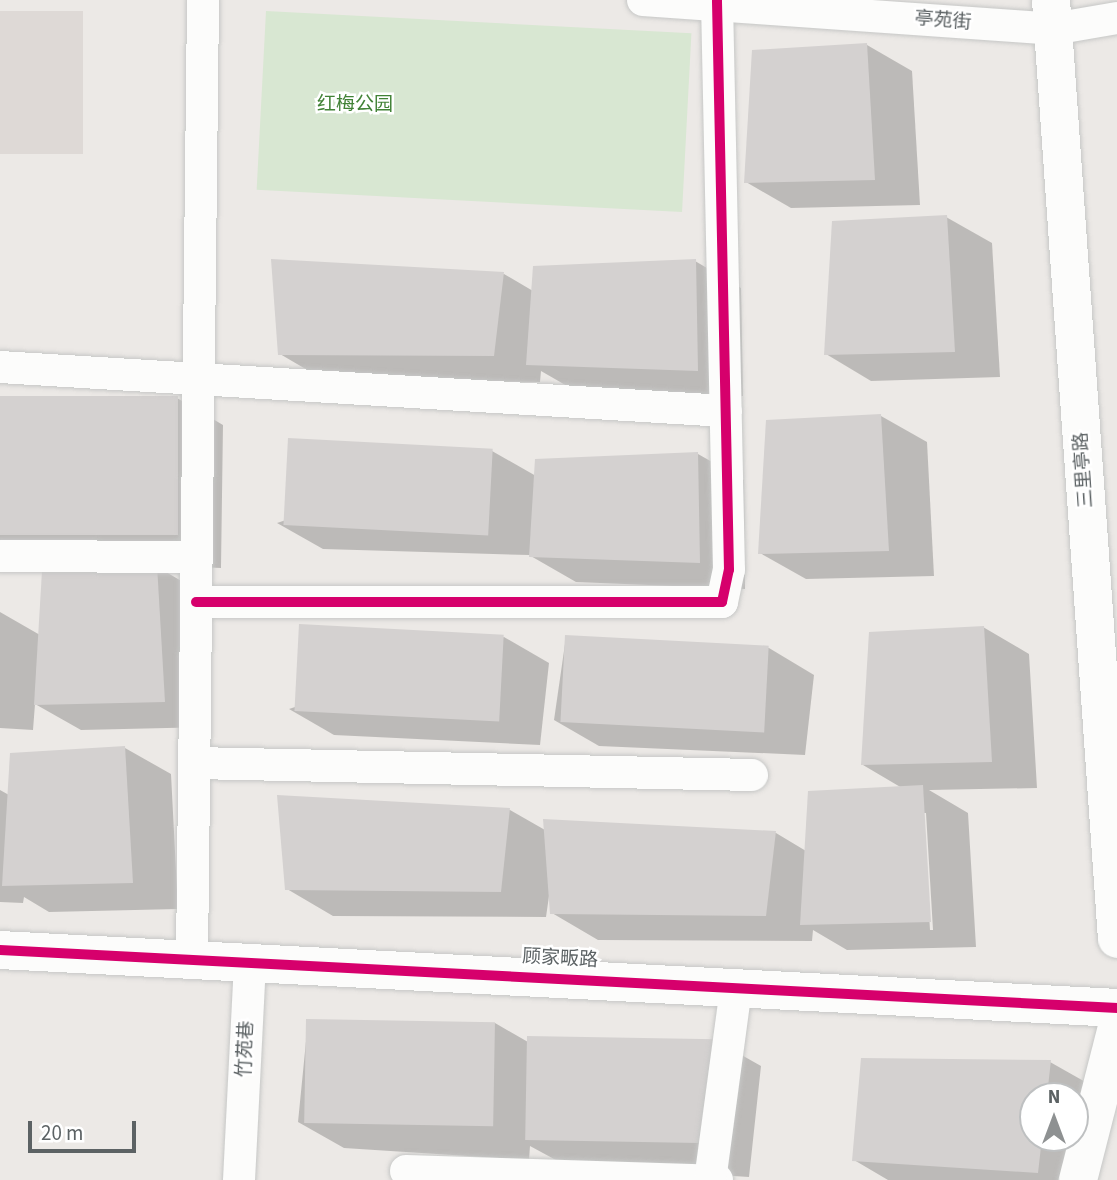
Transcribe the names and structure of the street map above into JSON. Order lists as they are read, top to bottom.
{
  "streets": {
    "street": [
      "亭苑街",
      "三里亭路",
      "顾家畈路",
      "竹苑巷"
    ]
  },
  "crossings": [
    ["亭苑街", "三里亭路"],
    ["顾家畈路", "竹苑巷"]
  ],
  "parks": ["红梅公园"],
  "scale_bar": "20 m",
  "north": "top"
}
